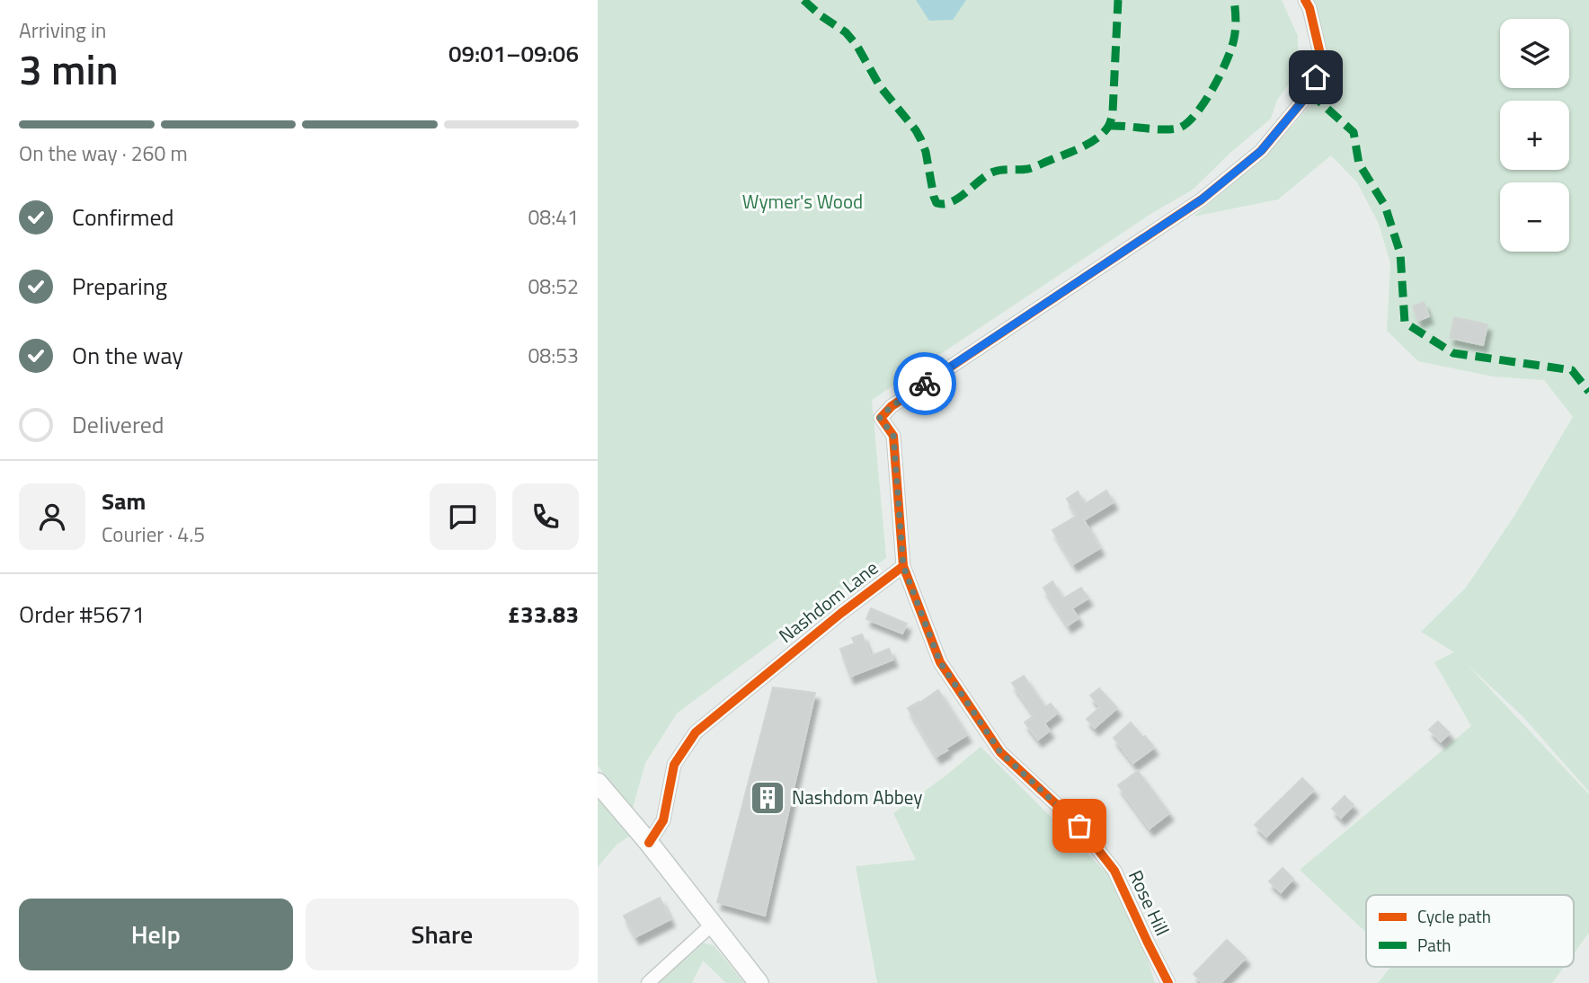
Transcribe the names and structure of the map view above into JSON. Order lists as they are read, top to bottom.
{
  "streets": {
    "street": ["Nashdom Lane", "Rose Hill"]
  },
  "crossings": [
    ["Nashdom Lane", "Rose Hill"]
  ],
  "parks": ["Wymer's Wood"],
  "places": {
    "building": ["Nashdom Abbey"]
  },
  "legend": ["Cycle path", "Path"],
  "page": {
    "heading": ["3 min", "Arriving in", "09:01–09:06"],
    "panel": [
      "Sam",
      "Courier · 4.5",
      "Order #5671",
      "£33.83"
    ],
    "map_buttons": ["+", "−"],
    "bar": "On the way · 260 m",
    "list": [
      ["Confirmed", "08:41"],
      ["Preparing", "08:52"],
      ["On the way", "08:53"],
      "Delivered"
    ],
    "buttons": ["Help", "Share"]
  }
}
